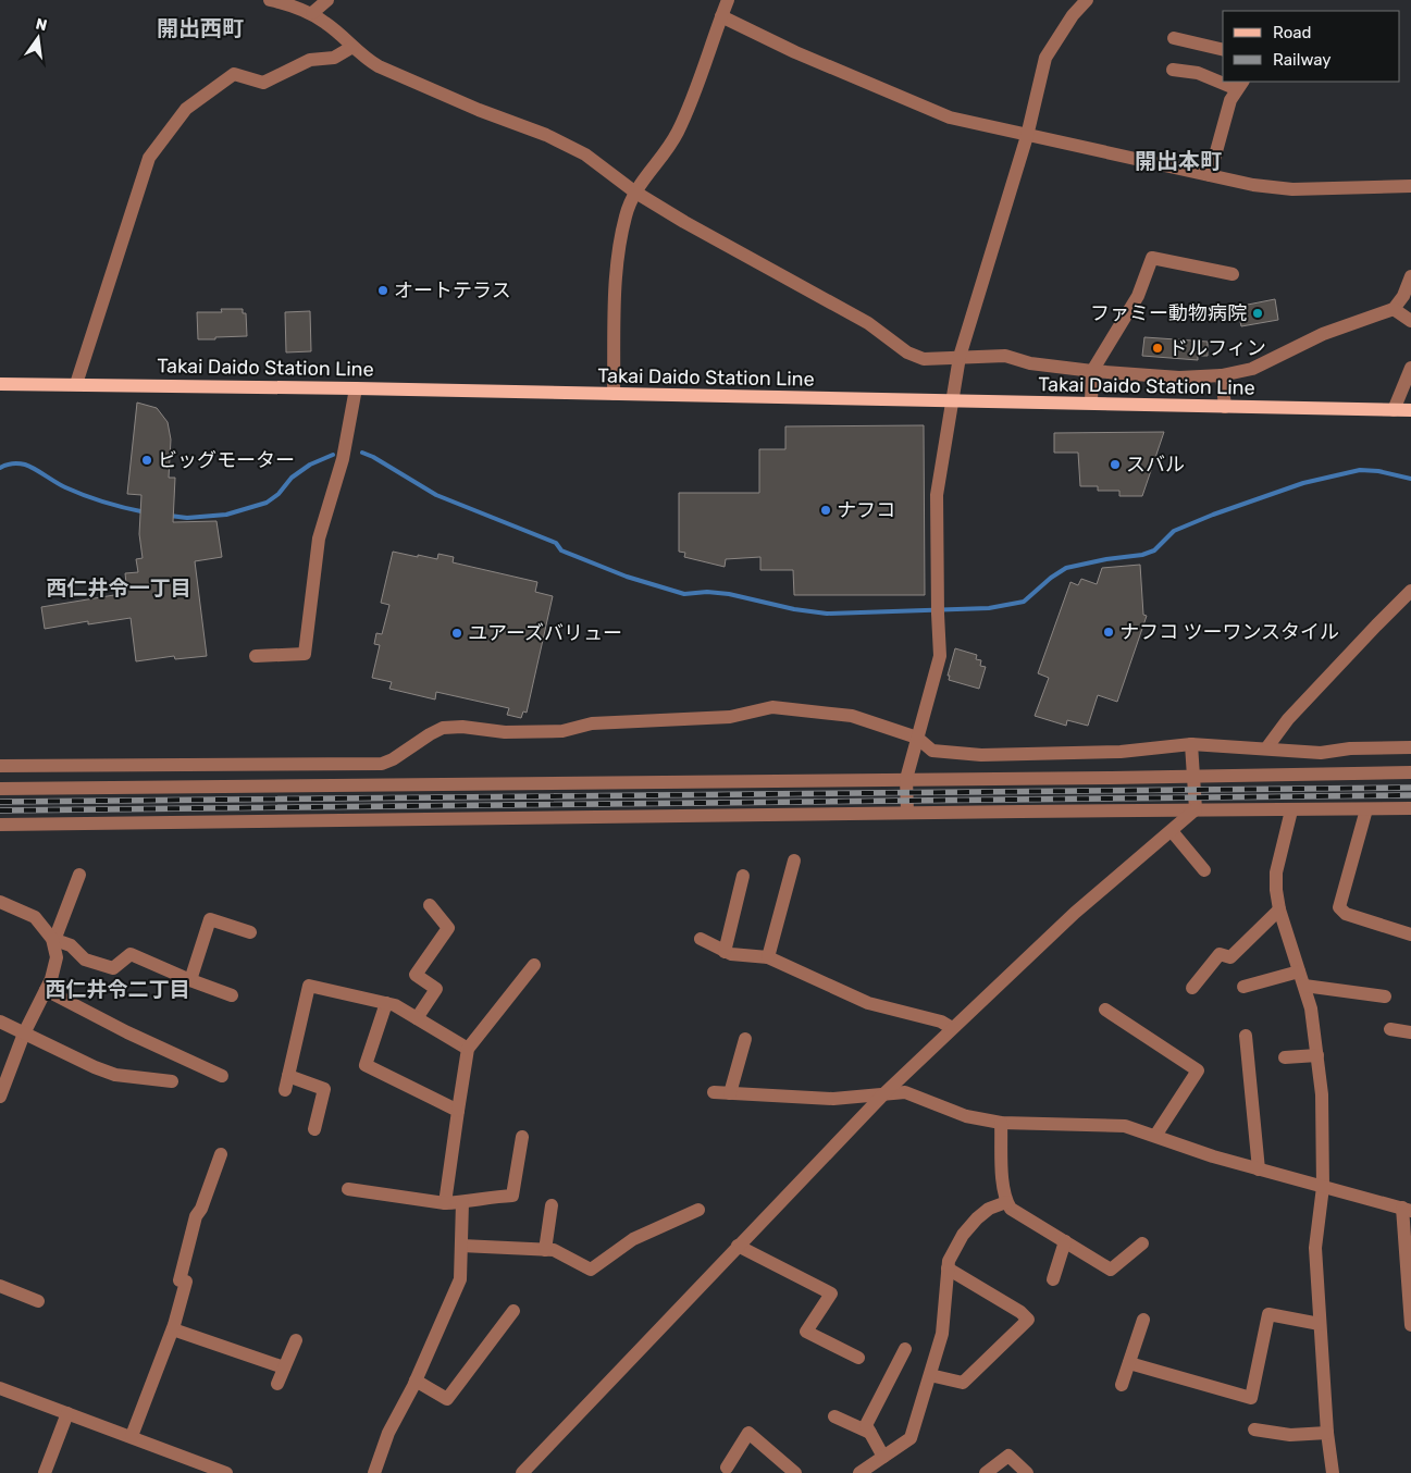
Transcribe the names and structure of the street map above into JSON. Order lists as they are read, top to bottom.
{
  "streets": {
    "main road": ["Takai Daido Station Line"]
  },
  "districts": [
    "開出西町",
    "開出本町",
    "西仁井令一丁目",
    "西仁井令二丁目"
  ],
  "places": [
    "オートテラス",
    "ファミー動物病院",
    "ドルフィン",
    "ビッグモーター",
    "スバル",
    "ナフコ",
    "ナフコ ツーワンスタイル",
    "ユアーズバリュー"
  ],
  "legend": ["Road", "Railway"],
  "north": "top"
}
